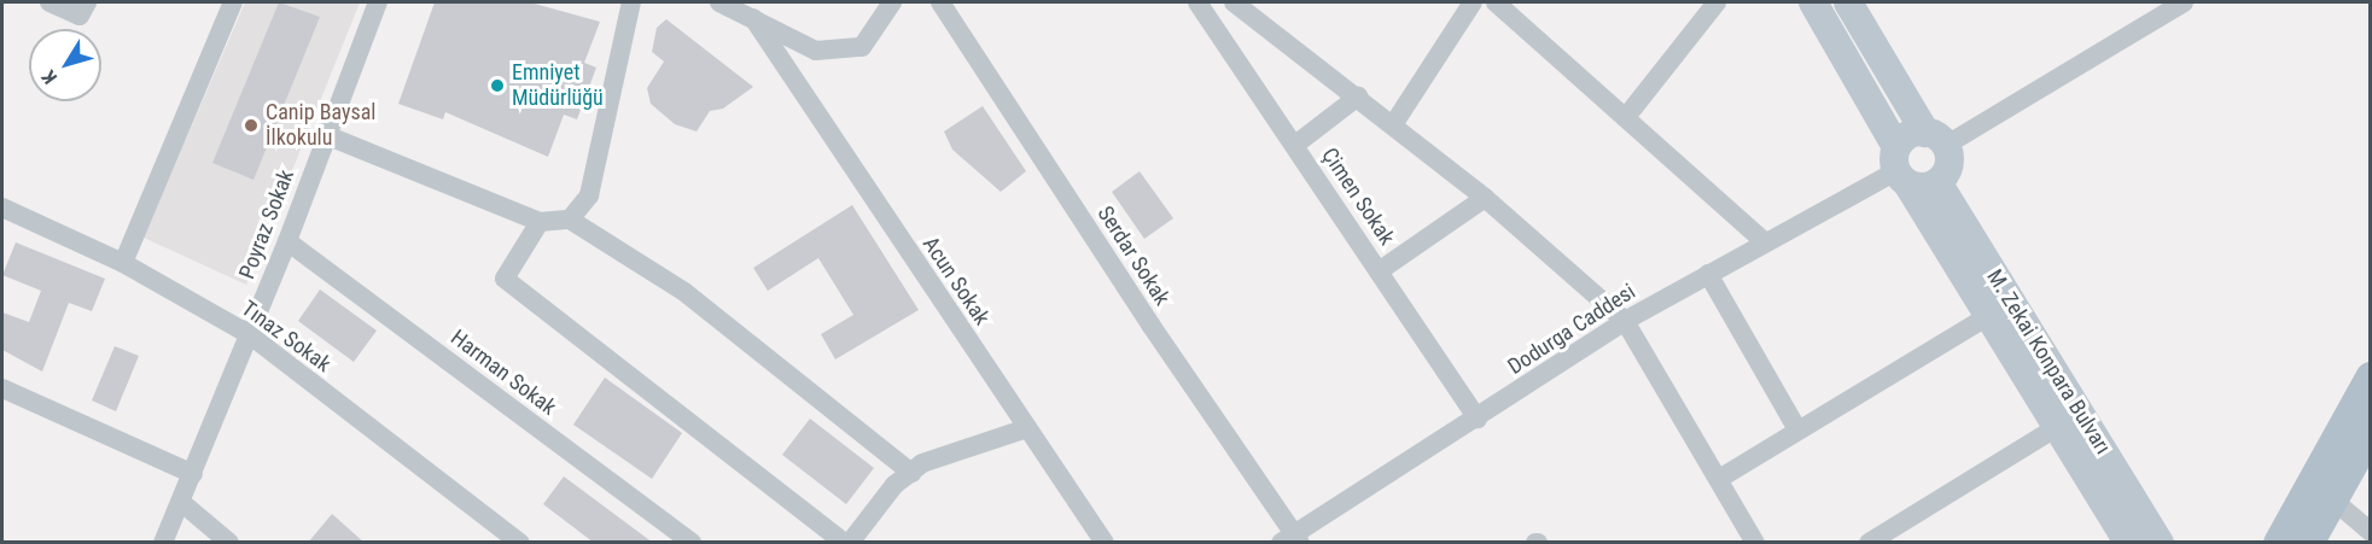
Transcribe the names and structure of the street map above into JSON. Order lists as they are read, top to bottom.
{
  "streets": {
    "main road": ["M. Zekai Konpara Bulvarı"],
    "street": [
      "Çimen Sokak",
      "Poyraz Sokak",
      "Serdar Sokak",
      "Acun Sokak",
      "Dodurga Caddesi",
      "Tınaz Sokak",
      "Harman Sokak"
    ]
  },
  "crossings": [
    ["Çimen Sokak", "Dodurga Caddesi"],
    ["Poyraz Sokak", "Tınaz Sokak"],
    ["Poyraz Sokak", "Harman Sokak"],
    ["Serdar Sokak", "Dodurga Caddesi"],
    ["Dodurga Caddesi", "M. Zekai Konpara Bulvarı"]
  ],
  "places": ["Emniyet Müdürlüğü", "Canip Baysal İlkokulu"],
  "north": "bottom left"
}
